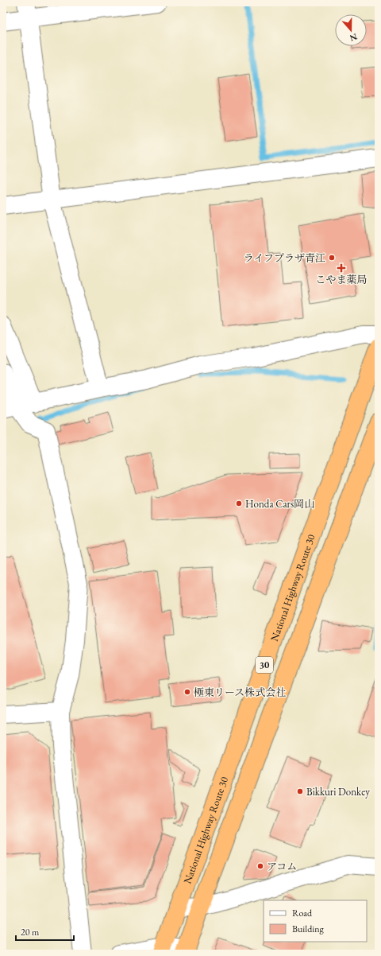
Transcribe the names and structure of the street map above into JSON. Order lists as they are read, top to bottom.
{
  "streets": {
    "highway": ["National Highway Route 30", "30"]
  },
  "places": {
    "other": [
      "ライフプラザ青江",
      "Honda Cars岡山",
      "極東リース株式会社",
      "Bikkuri Donkey",
      "アコム"
    ],
    "health": ["こやま薬局"]
  },
  "legend": ["Road", "Building"],
  "scale_bar": "20 m",
  "north": "bottom"
}
